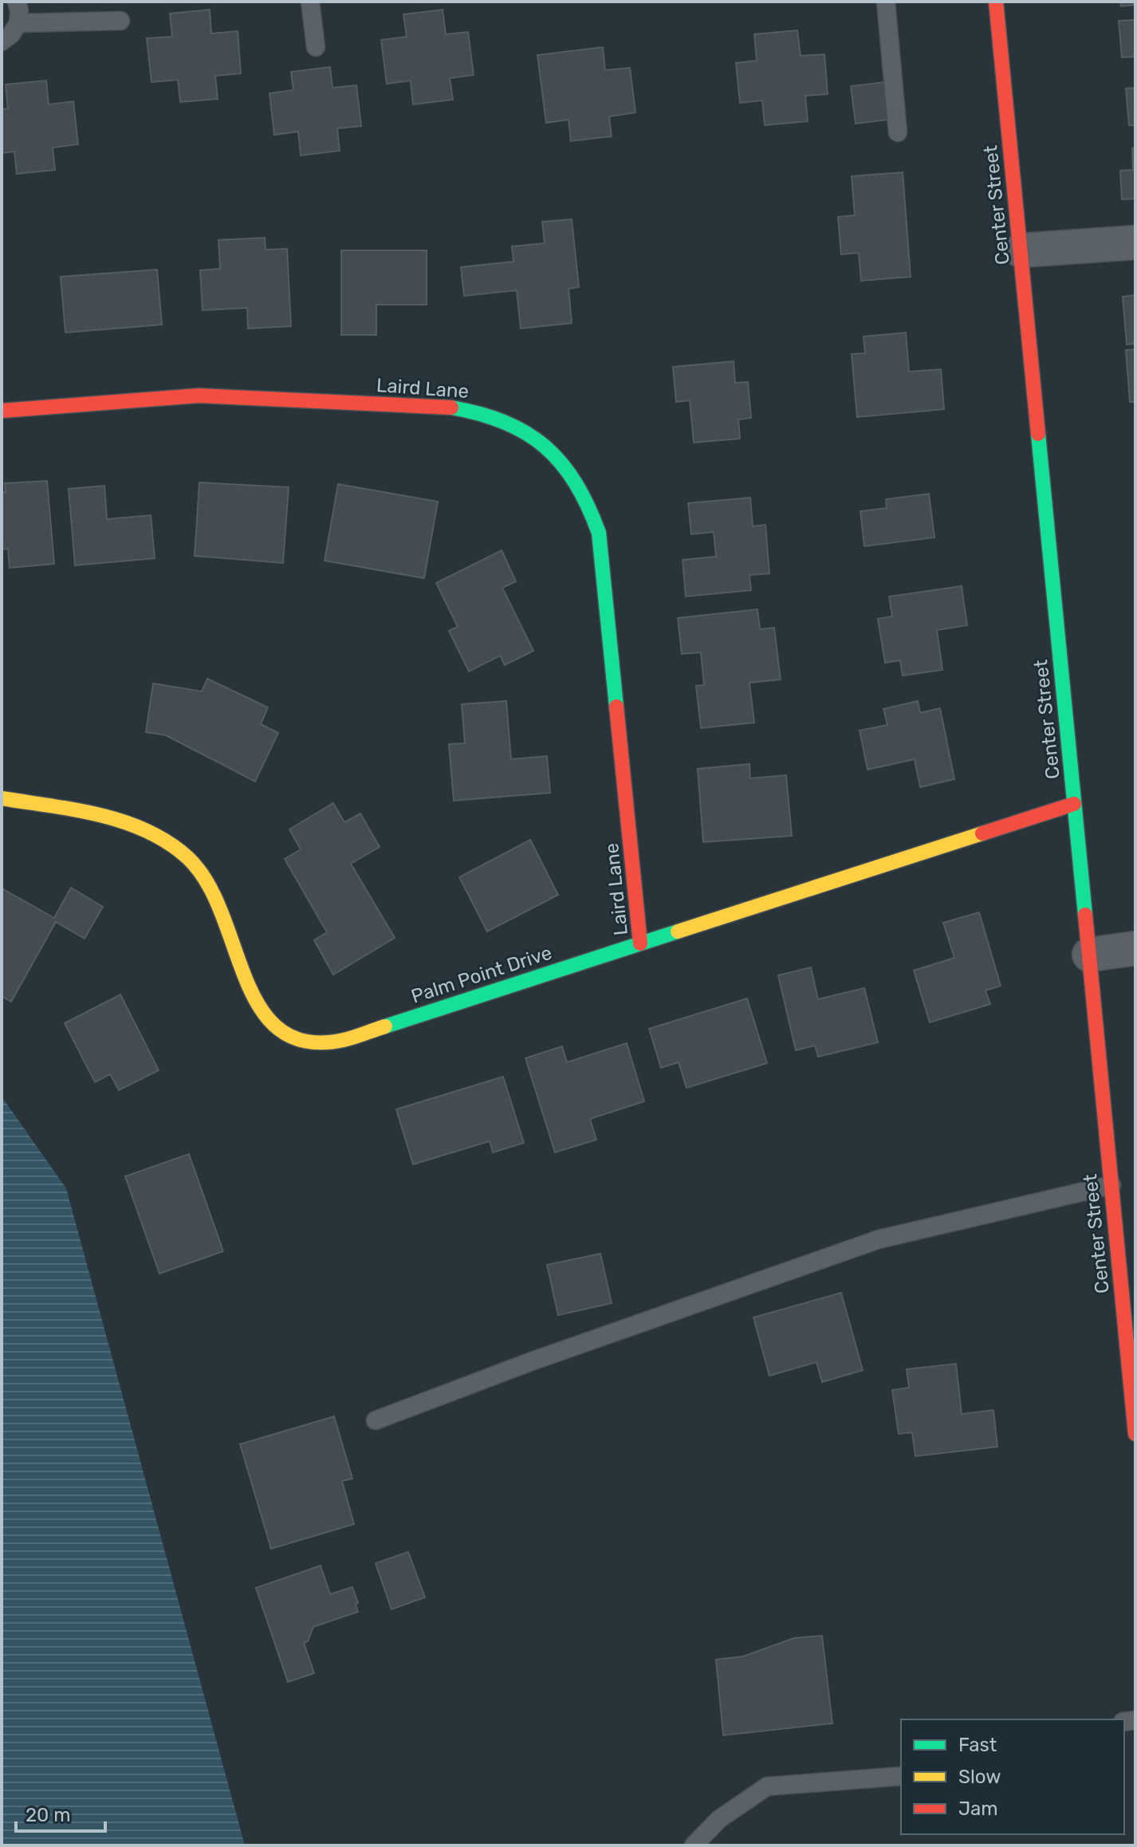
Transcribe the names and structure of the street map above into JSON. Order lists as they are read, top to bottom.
{
  "streets": {
    "street": ["Center Street", "Laird Lane", "Palm Point Drive"]
  },
  "crossings": [
    ["Center Street", "Palm Point Drive"],
    ["Laird Lane", "Palm Point Drive"]
  ],
  "legend": ["Fast", "Slow", "Jam"],
  "scale_bar": "20 m"
}
